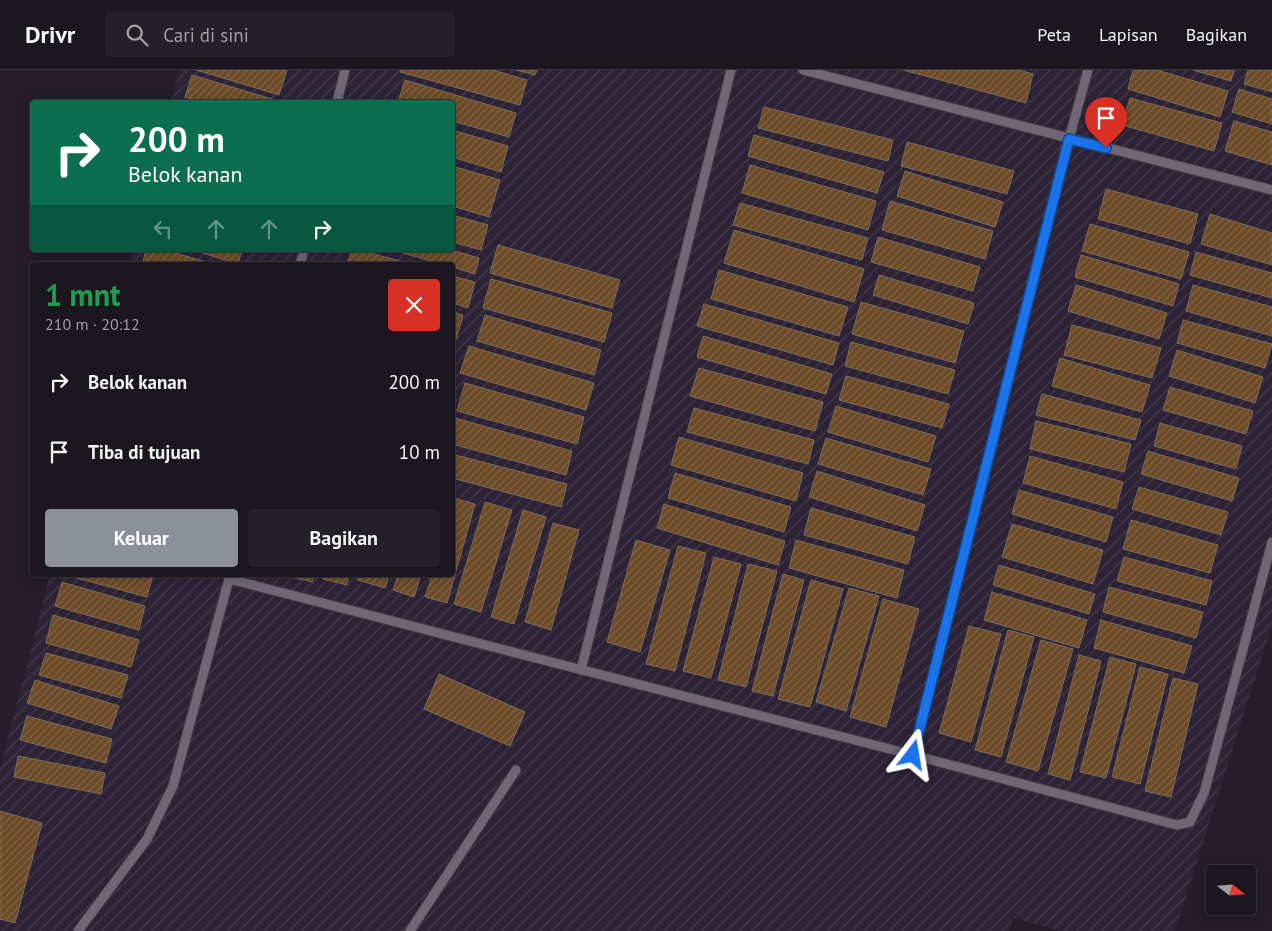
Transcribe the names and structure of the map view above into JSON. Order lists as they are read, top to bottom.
{
  "north": "right",
  "page": {
    "header": "Drivr",
    "search": "Cari di sini",
    "nav": ["Peta", "Lapisan", "Bagikan"],
    "turn": ["200 m", "Belok kanan"],
    "heading": ["1 mnt", "210 m · 20:12"],
    "list": [
      {
        "name": "Belok kanan",
        "value": "200 m"
      },
      {
        "name": "Tiba di tujuan",
        "value": "10 m"
      }
    ],
    "buttons": ["Keluar", "Bagikan"]
  }
}
